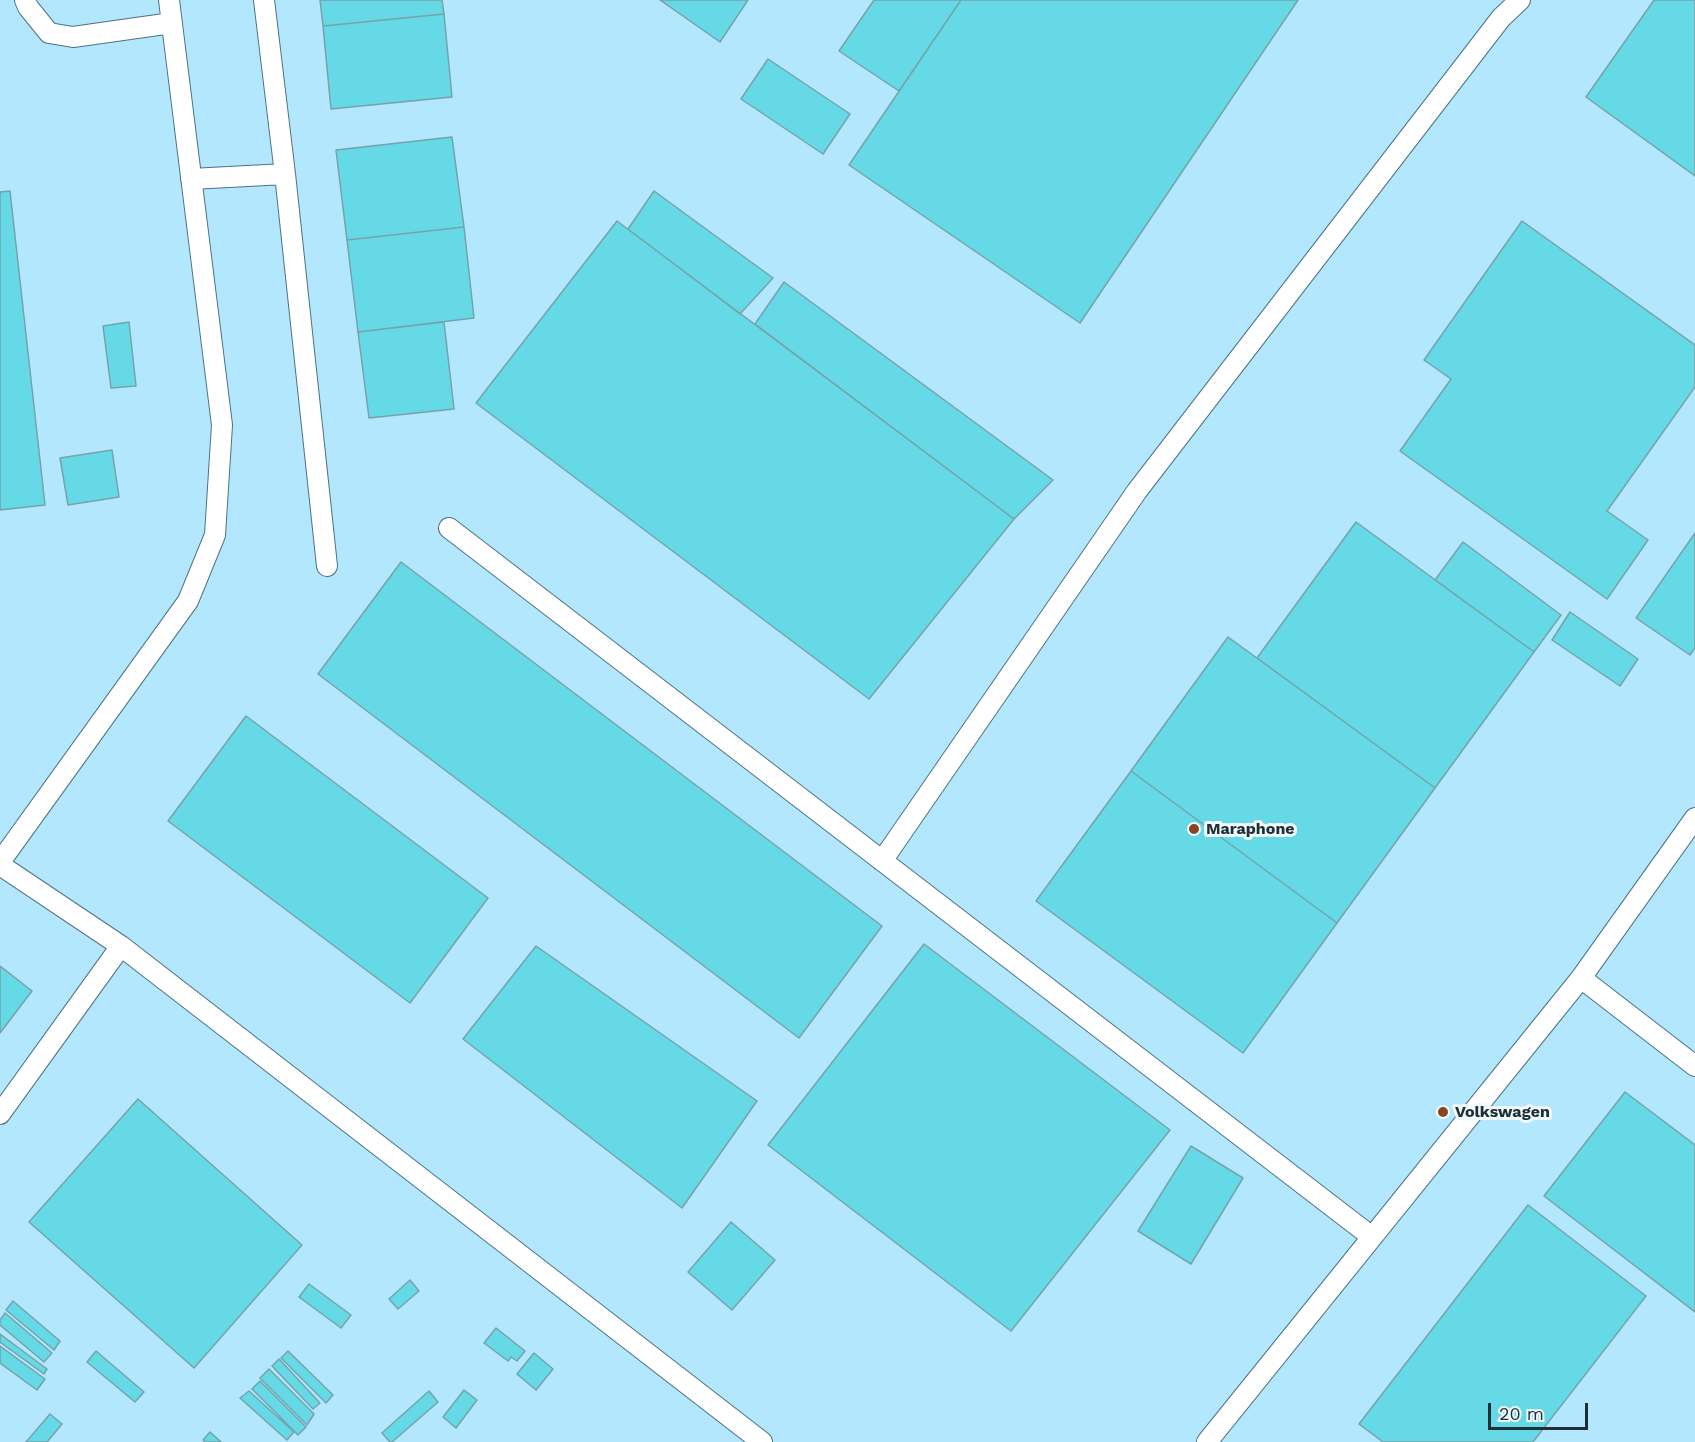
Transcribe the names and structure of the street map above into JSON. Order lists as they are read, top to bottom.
{
  "places": ["Maraphone", "Volkswagen"],
  "scale_bar": "20 m"
}
